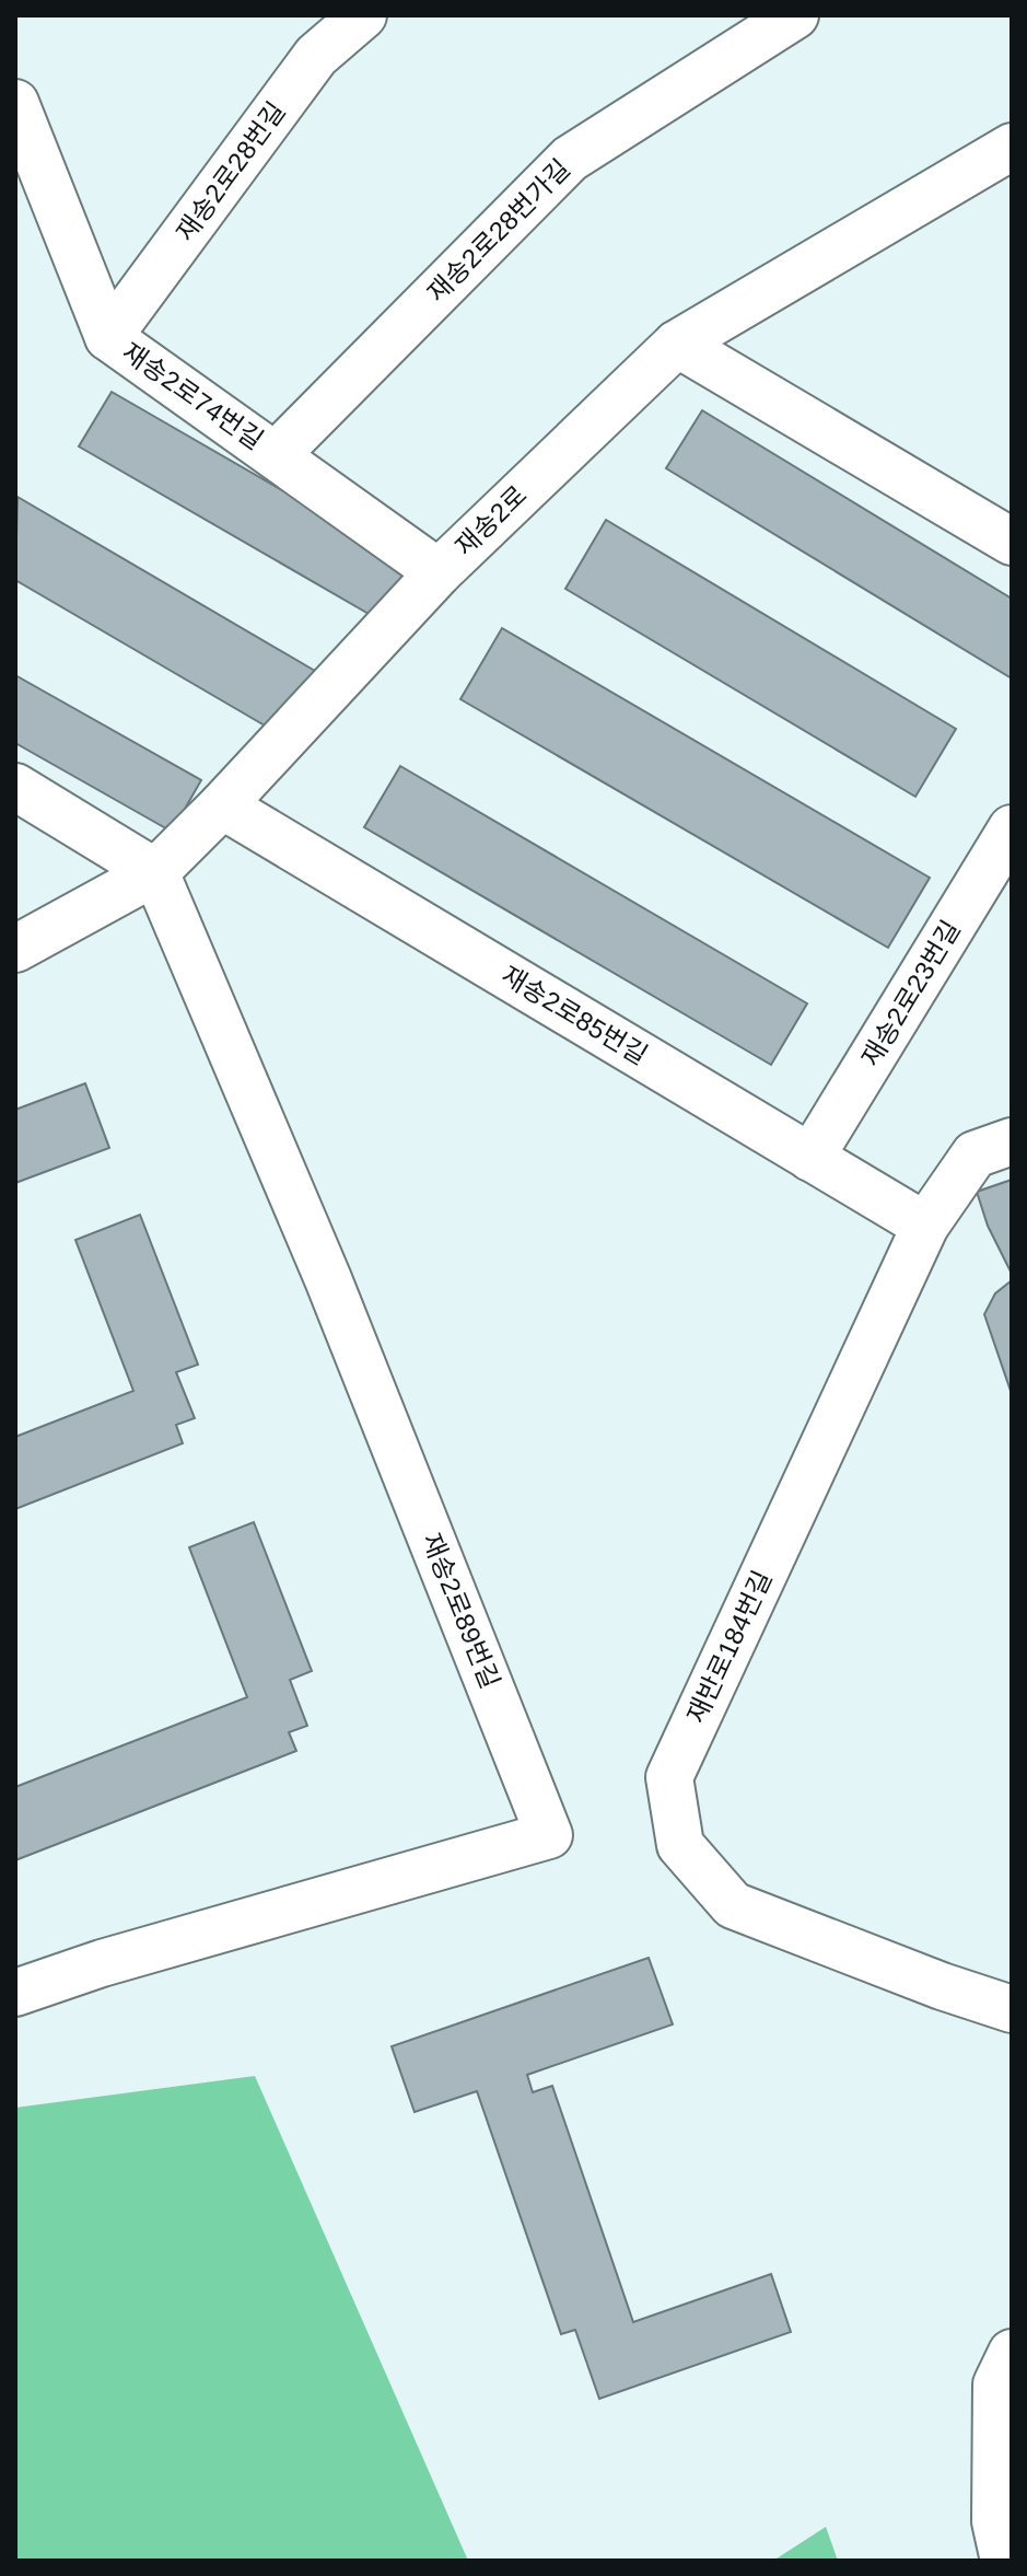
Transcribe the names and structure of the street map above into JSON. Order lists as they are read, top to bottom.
{
  "streets": {
    "street": [
      "재송2로28번길",
      "재송2로28번가길",
      "재송2로74번길",
      "재송2로",
      "재송2로23번길",
      "재송2로85번길",
      "재송2로89번길",
      "재반로184번길"
    ]
  },
  "crossings": [
    ["재송2로28번길", "재송2로74번길"],
    ["재송2로28번가길", "재송2로74번길"],
    ["재송2로74번길", "재송2로"],
    ["재송2로", "재송2로85번길"],
    ["재송2로", "재송2로89번길"],
    ["재송2로23번길", "재송2로85번길"],
    ["재송2로85번길", "재반로184번길"]
  ]
}
